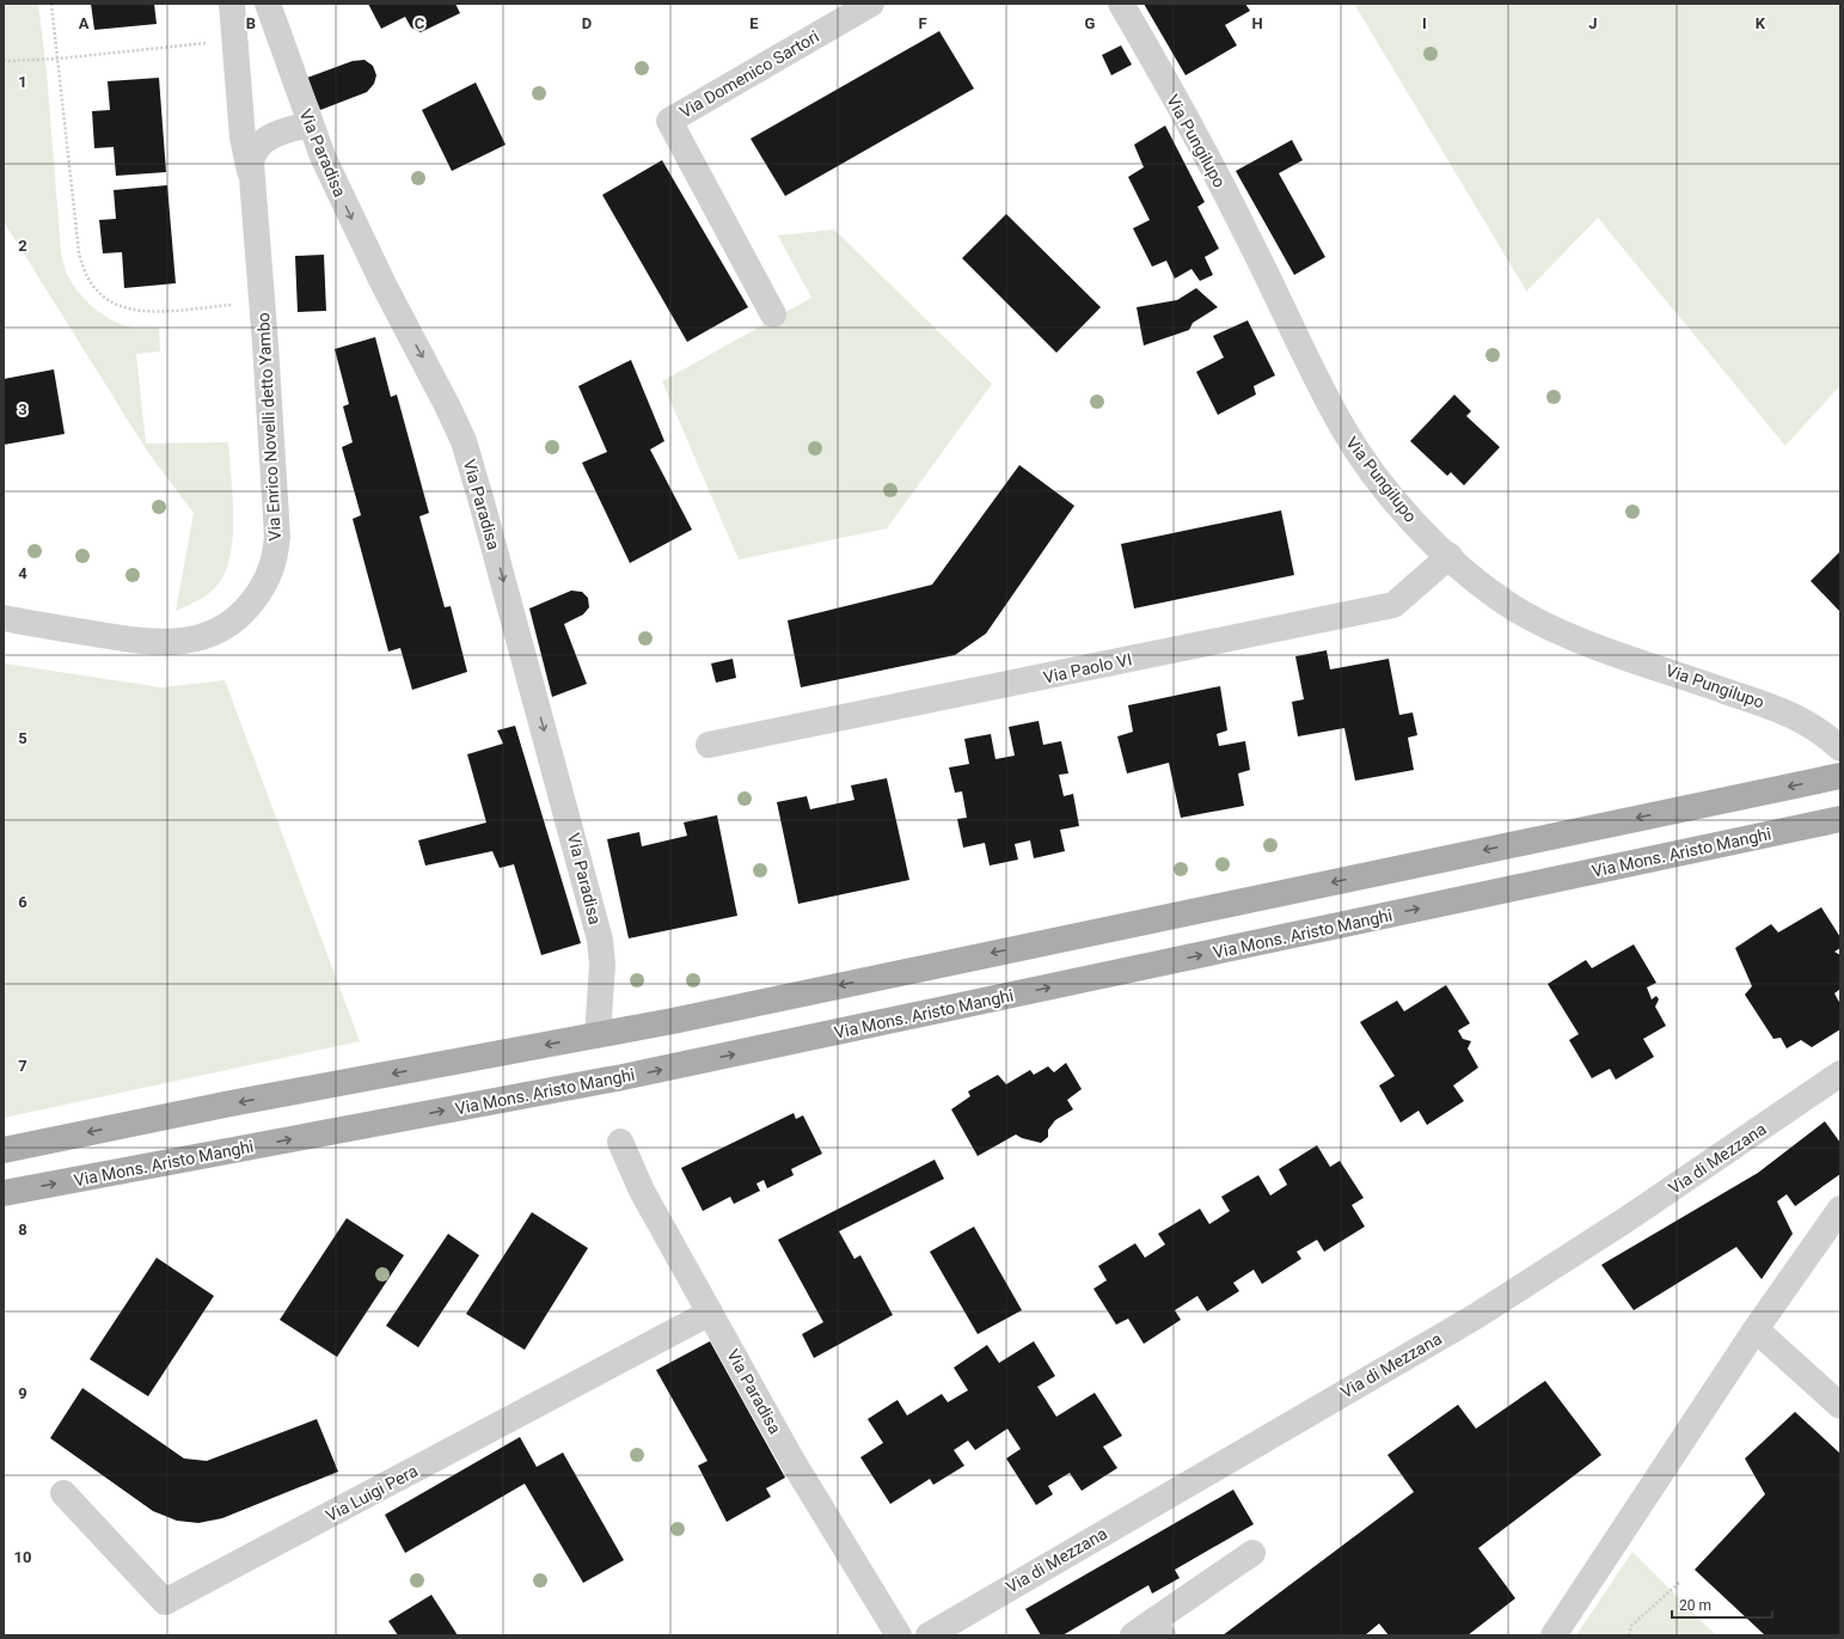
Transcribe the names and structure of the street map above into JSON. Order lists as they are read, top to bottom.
{
  "streets": {
    "main road": ["Via Mons. Aristo Manghi"],
    "street": [
      "Via Domenico Sartori",
      "Via Pungilupo",
      "Via Paradisa",
      "Via Enrico Novelli detto Yambo",
      "Via Paolo VI",
      "Via di Mezzana",
      "Via Luigi Pera"
    ]
  },
  "crossings": [
    ["Via Pungilupo", "Via Paolo VI"],
    ["Via Paradisa", "Via Enrico Novelli detto Yambo"],
    ["Via Paradisa", "Via Luigi Pera"]
  ],
  "one_way": ["Via Paradisa"],
  "scale_bar": "20 m",
  "grid": {
    "columns": [
      "A",
      "B",
      "C",
      "D",
      "E",
      "F",
      "G",
      "H",
      "I",
      "J",
      "K"
    ],
    "rows": [
      "1",
      "2",
      "3",
      "4",
      "5",
      "6",
      "7",
      "8",
      "9",
      "10"
    ]
  }
}
